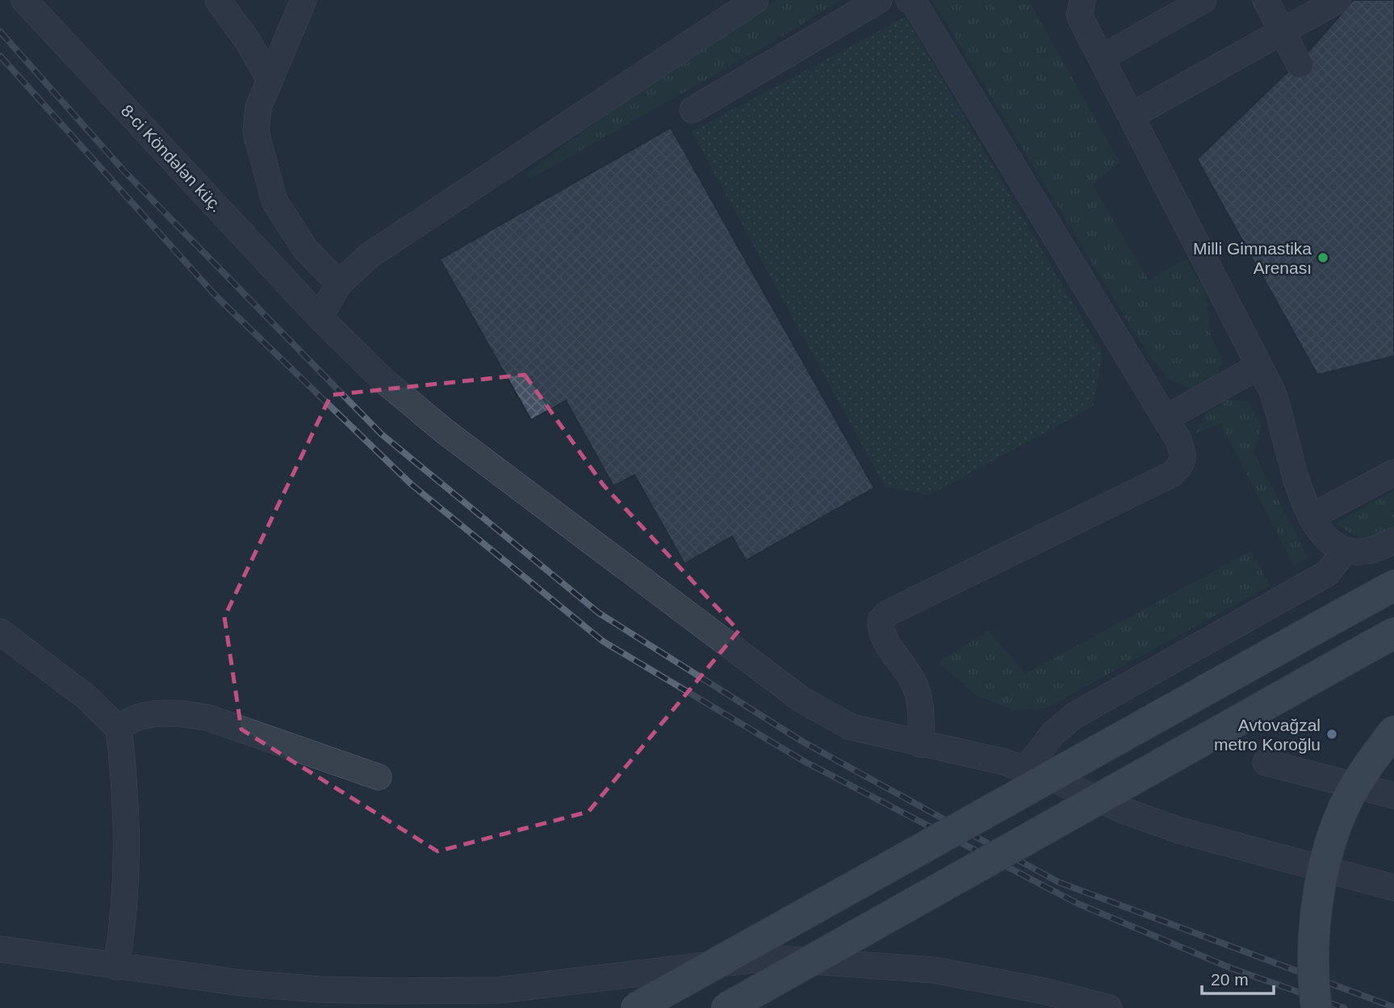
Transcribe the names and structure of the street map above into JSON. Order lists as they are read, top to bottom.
{
  "streets": {
    "street": ["8-ci Köndələn küç."]
  },
  "places": ["Milli Gimnastika Arenası", "Avtovağzal metro Koroğlu"],
  "scale_bar": "20 m"
}
